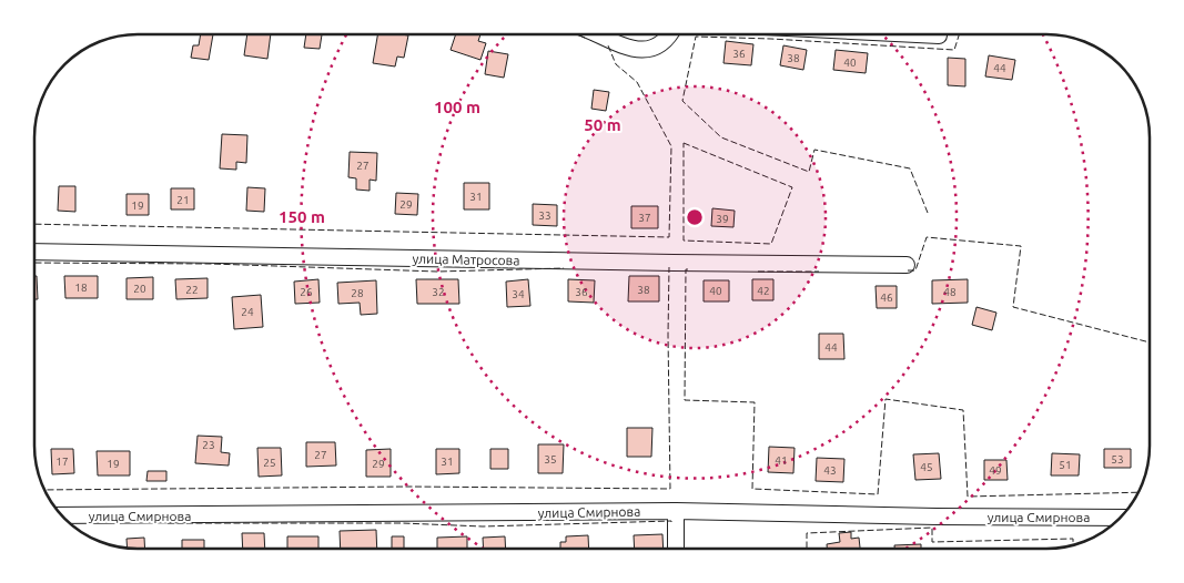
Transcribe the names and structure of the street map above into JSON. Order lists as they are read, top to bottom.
{
  "streets": {
    "street": ["улица Матросова", "улица Смирнова"]
  },
  "house_numbers": [
    "36",
    "38",
    "40",
    "44",
    "27",
    "31",
    "21",
    "29",
    "19",
    "33",
    "37",
    "39",
    "18",
    "20",
    "22",
    "38",
    "40",
    "42",
    "26",
    "32",
    "36",
    "48",
    "28",
    "34",
    "46",
    "24",
    "44",
    "23",
    "27",
    "35",
    "53",
    "41",
    "17",
    "31",
    "25",
    "19",
    "29",
    "51",
    "45",
    "43",
    "49"
  ],
  "rings": ["100 m", "50 m", "150 m"]
}
